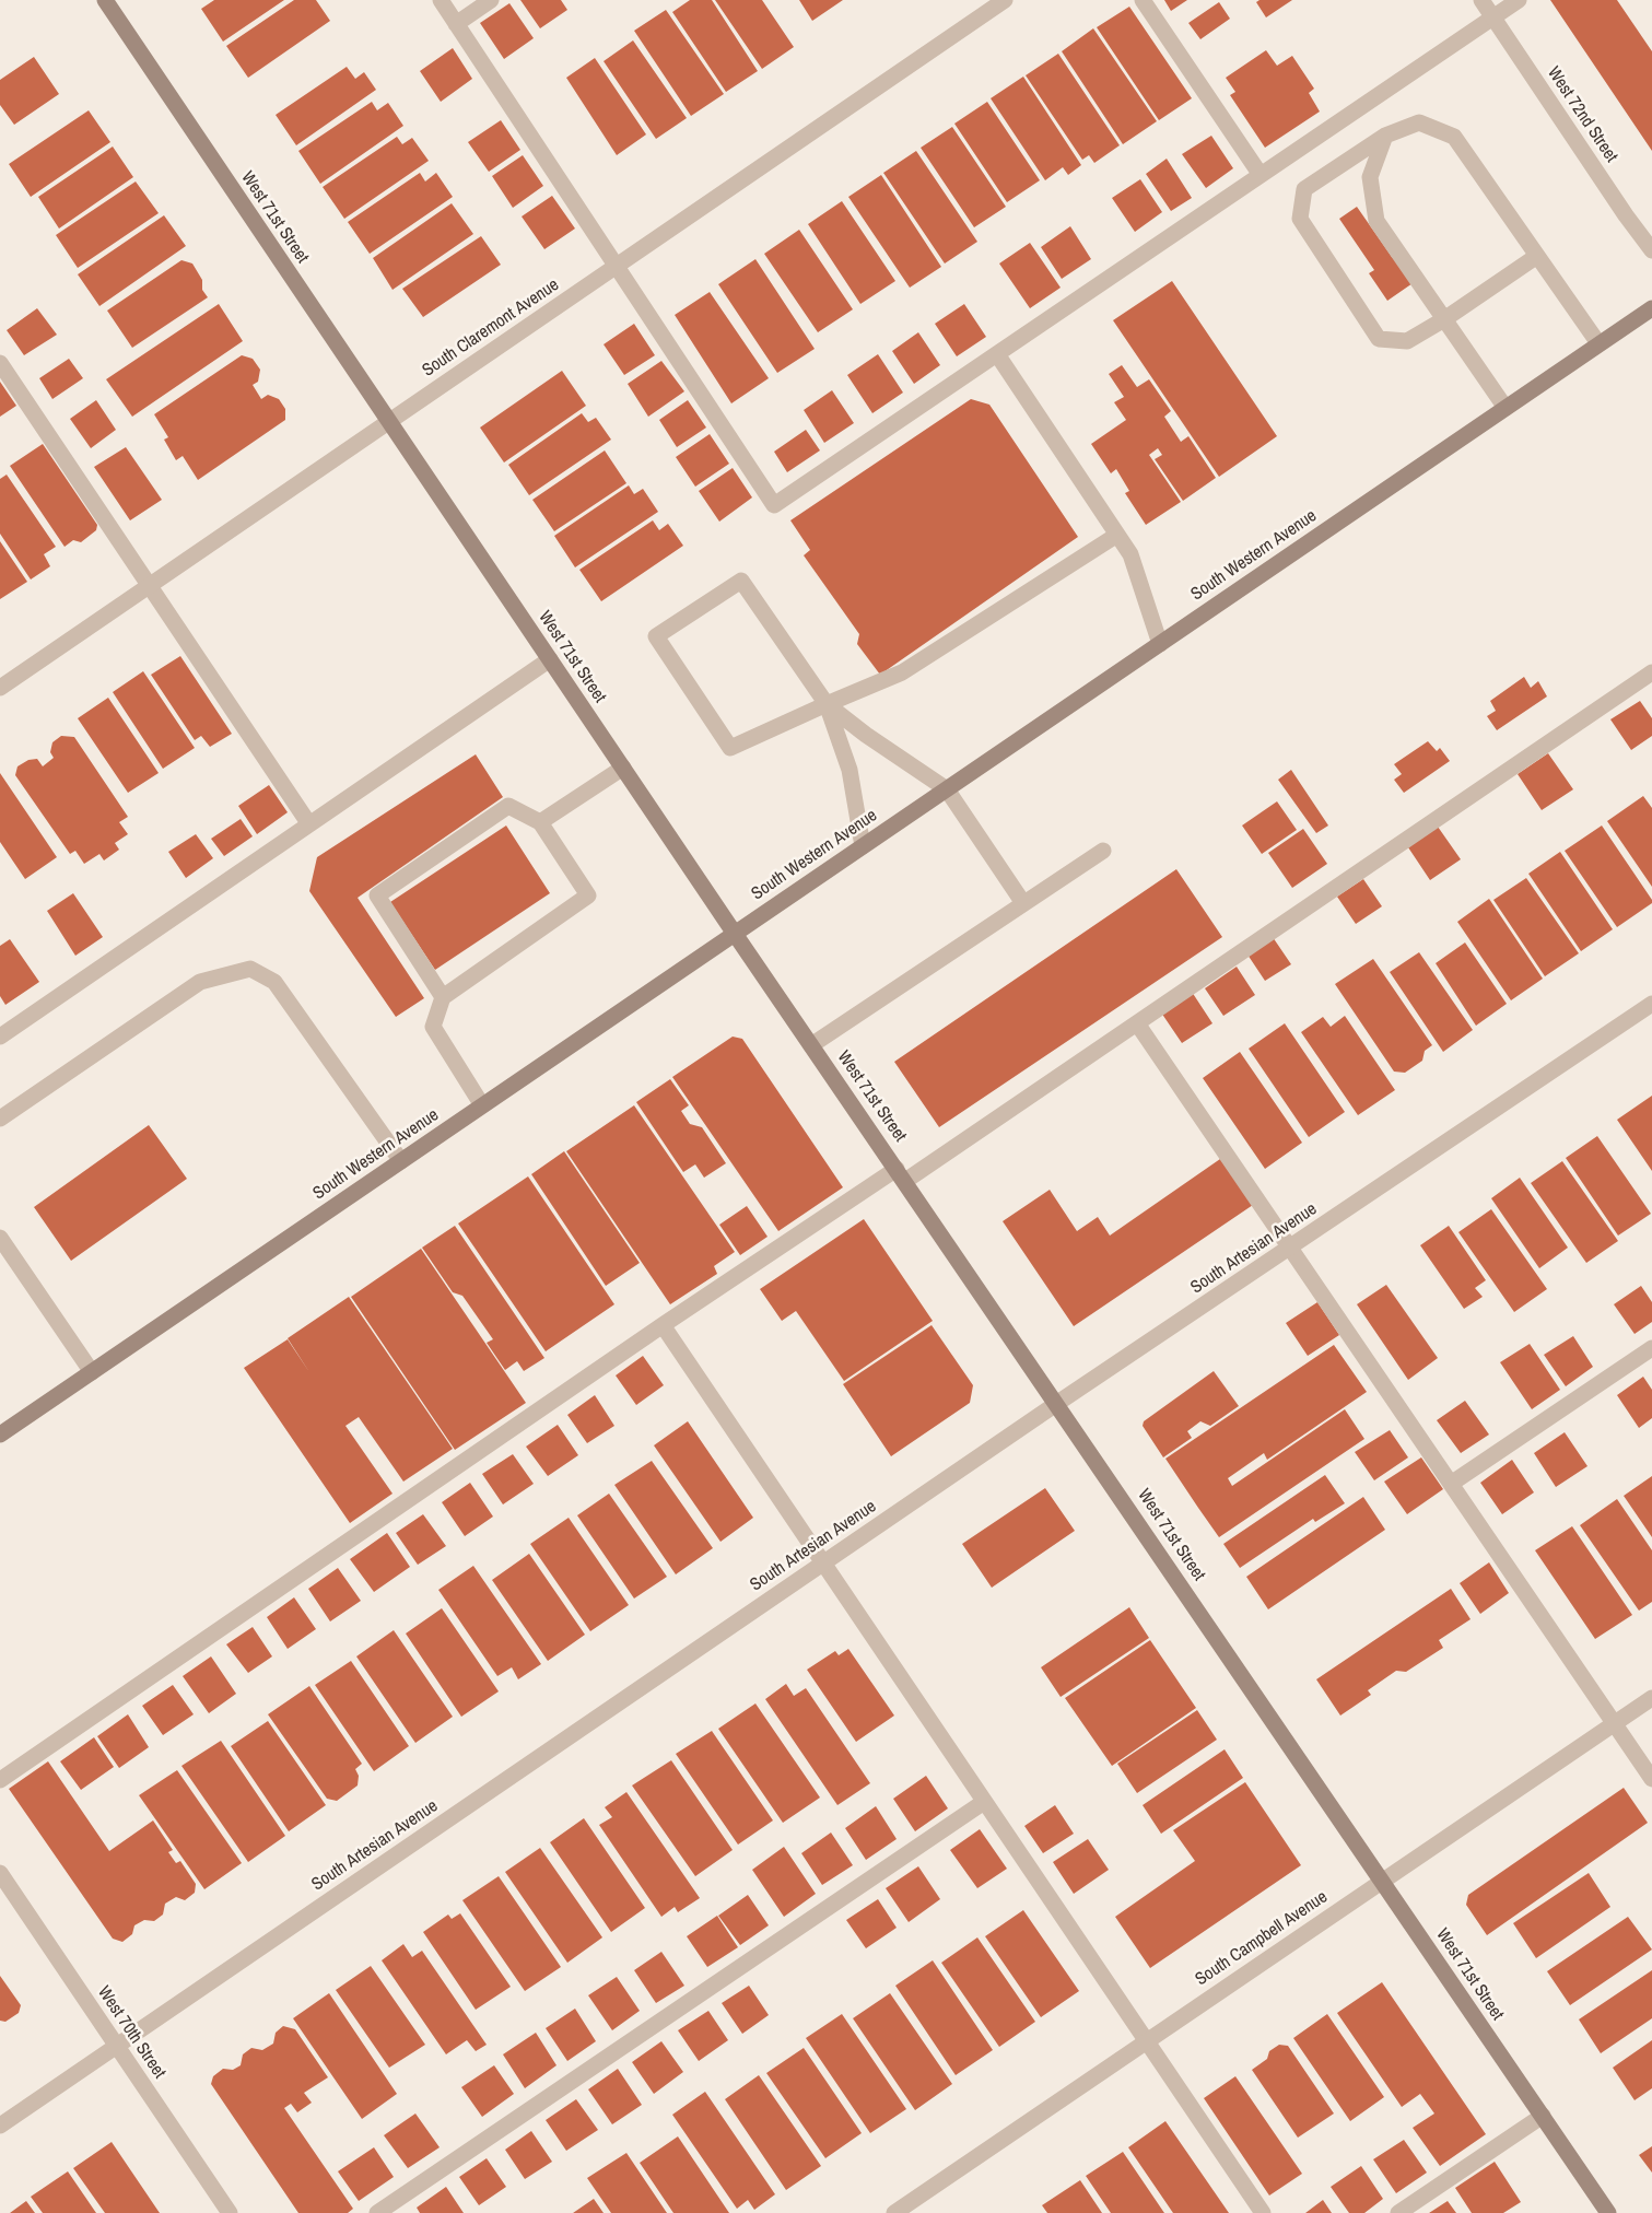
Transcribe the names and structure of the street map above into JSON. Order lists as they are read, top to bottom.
{
  "streets": {
    "main road": ["West 71st Street", "South Western Avenue"],
    "street": [
      "West 72nd Street",
      "South Claremont Avenue",
      "South Artesian Avenue",
      "South Campbell Avenue",
      "West 70th Street"
    ]
  },
  "crossings": [
    ["West 71st Street", "South Claremont Avenue"],
    ["West 71st Street", "South Western Avenue"],
    ["West 71st Street", "South Artesian Avenue"],
    ["West 71st Street", "South Campbell Avenue"],
    ["South Artesian Avenue", "West 70th Street"]
  ]
}
